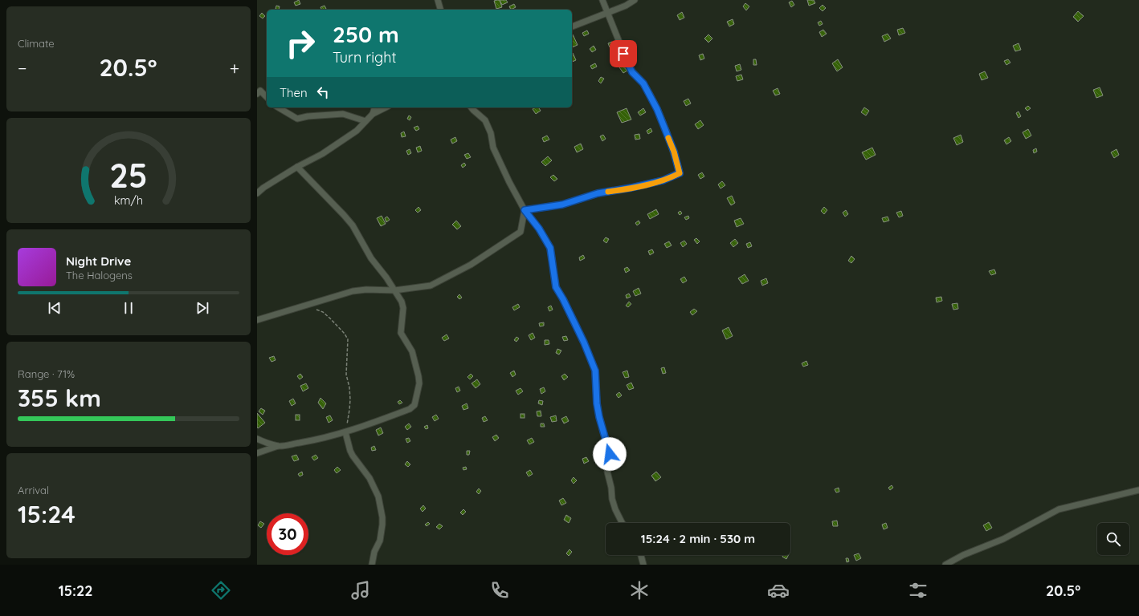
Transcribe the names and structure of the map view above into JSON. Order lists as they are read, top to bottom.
{
  "page": {
    "tile": [
      "Climate",
      ["Range · 71%", "355 km"],
      ["Arrival", "15:24"]
    ],
    "turn": ["250 m", "Turn right"],
    "heat": ["−", "20.5°", "+"],
    "then": "Then",
    "song": ["Night Drive", "The Halogens"],
    "limit": "30",
    "trip": "15:24 · 2 min · 530 m",
    "tabs": ["15:22", "20.5°"],
    "gauge": ["25", "km/h"]
  }
}
